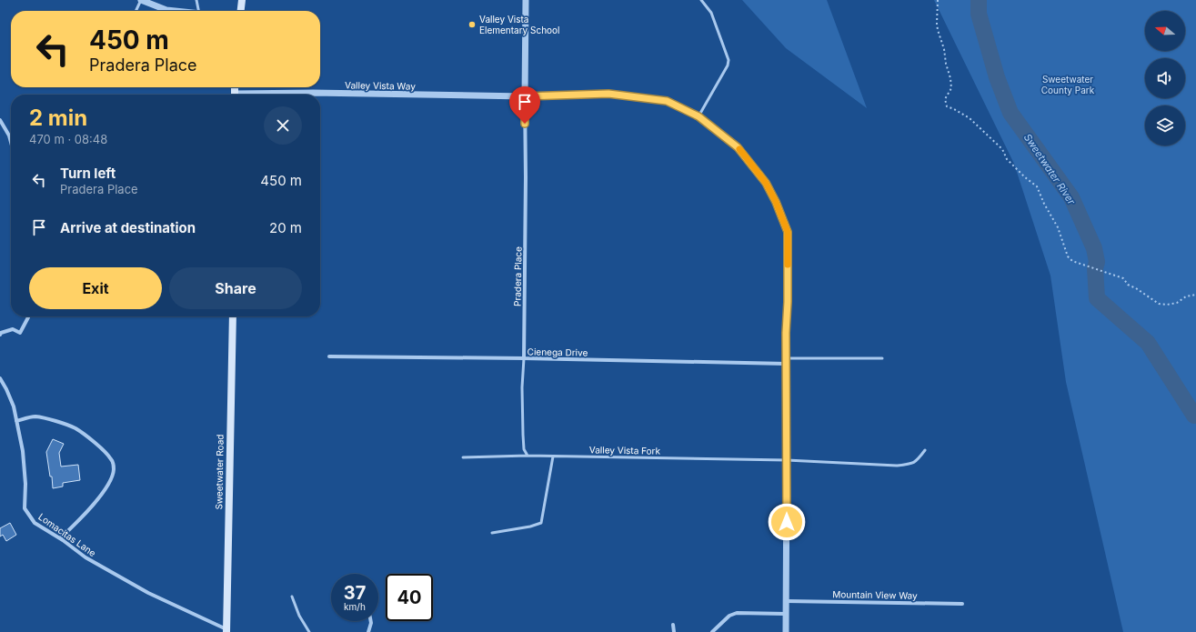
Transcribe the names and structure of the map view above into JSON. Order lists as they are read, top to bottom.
{
  "streets": {
    "main road": ["Sweetwater Road"],
    "street": [
      "Valley Vista Way",
      "Pradera Place",
      "Cienega Drive",
      "Lomacitas Lane",
      "Mountain View Way"
    ],
    "lane": ["Valley Vista Fork"]
  },
  "crossings": [
    ["Valley Vista Way", "Pradera Place"],
    ["Valley Vista Way", "Cienega Drive"],
    ["Valley Vista Way", "Valley Vista Fork"],
    ["Valley Vista Way", "Mountain View Way"],
    ["Pradera Place", "Cienega Drive"],
    ["Pradera Place", "Valley Vista Fork"],
    ["Sweetwater Road", "Lomacitas Lane"]
  ],
  "water": ["Sweetwater River"],
  "parks": ["Sweetwater County Park"],
  "places": ["Valley Vista Elementary School"],
  "north": "left",
  "page": {
    "turn": ["450 m", "Pradera Place"],
    "heading": ["2 min", "470 m · 08:48"],
    "list": [
      {
        "name": "Turn left",
        "note": "Pradera Place",
        "value": "450 m"
      },
      {
        "name": "Arrive at destination",
        "value": "20 m"
      }
    ],
    "buttons": ["Exit", "Share"],
    "speed": "37 km/h",
    "limit": "40"
  }
}
